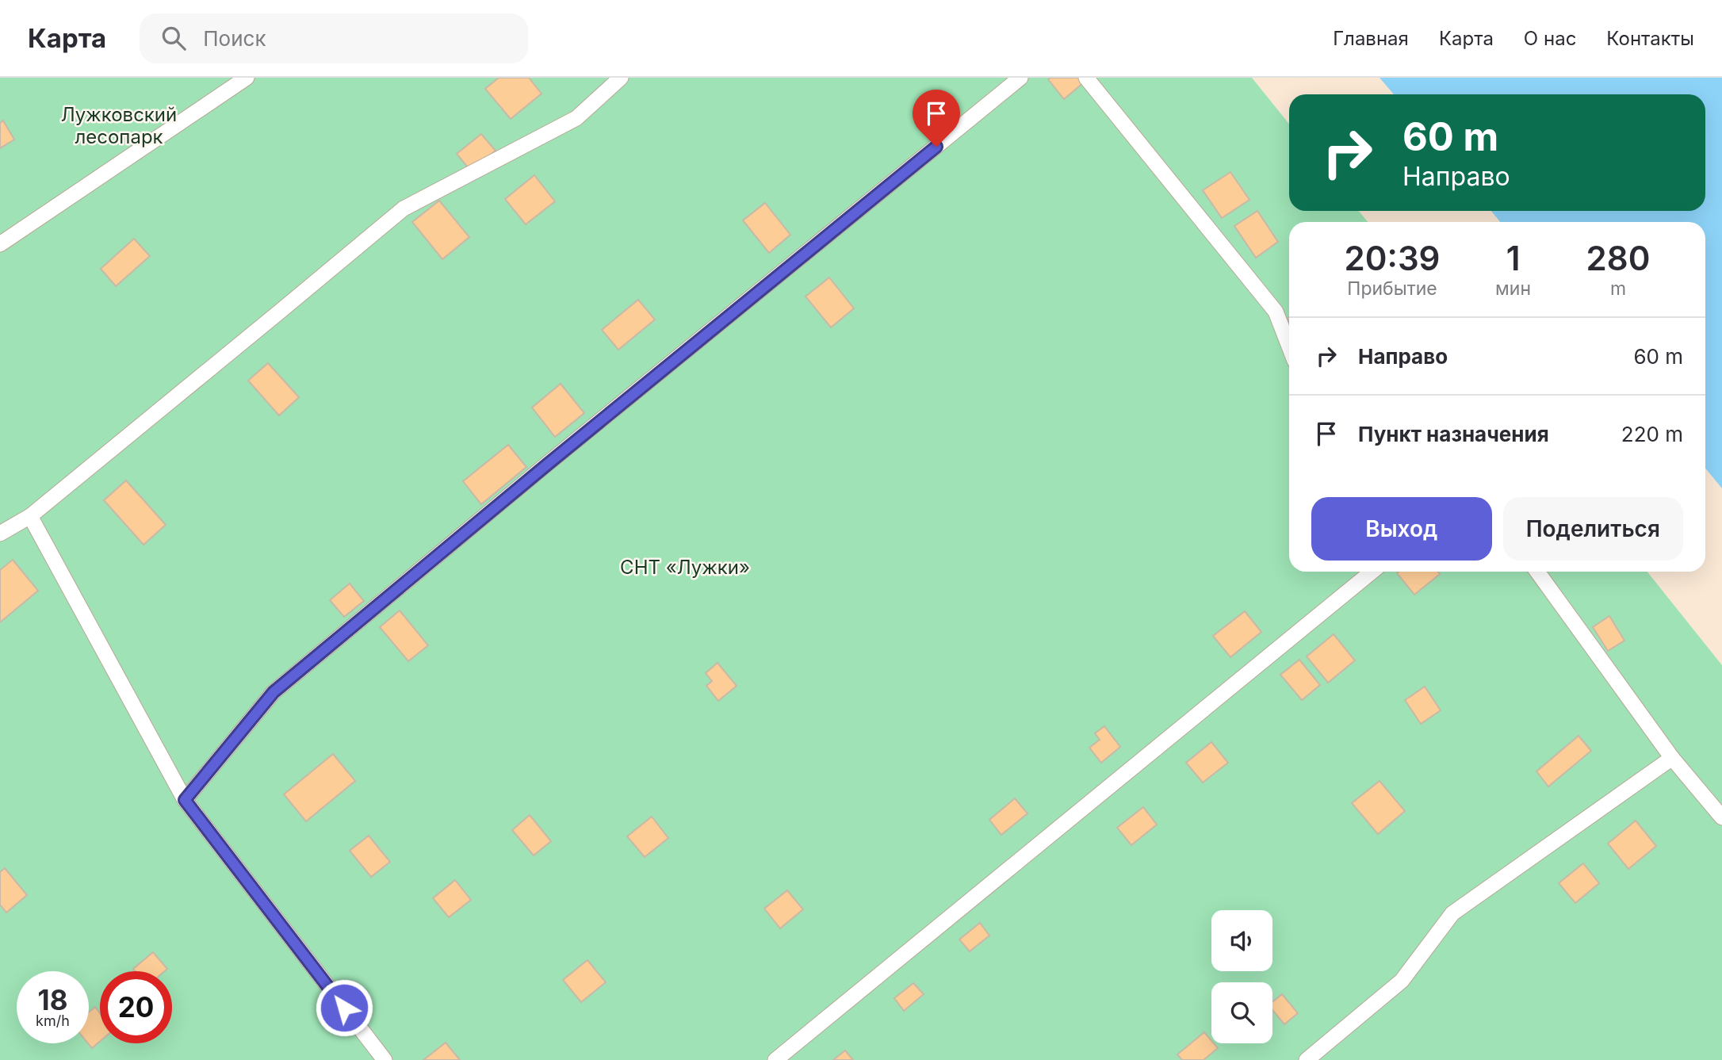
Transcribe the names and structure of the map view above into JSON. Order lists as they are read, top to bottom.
{
  "parks": ["Лужковский лесопарк", "СНТ «Лужки»"],
  "page": {
    "header": "Карта",
    "search": "Поиск",
    "nav": [
      "Главная",
      "Карта",
      "О нас",
      "Контакты"
    ],
    "turn": ["60 m", "Направо"],
    "eta": [
      "20:39",
      "Прибытие",
      "1",
      "мин",
      "280",
      "m"
    ],
    "list": [
      {
        "name": "Направо",
        "value": "60 m"
      },
      {
        "name": "Пункт назначения",
        "value": "220 m"
      }
    ],
    "buttons": ["Выход", "Поделиться"],
    "speed": "18 km/h",
    "limit": "20"
  }
}
